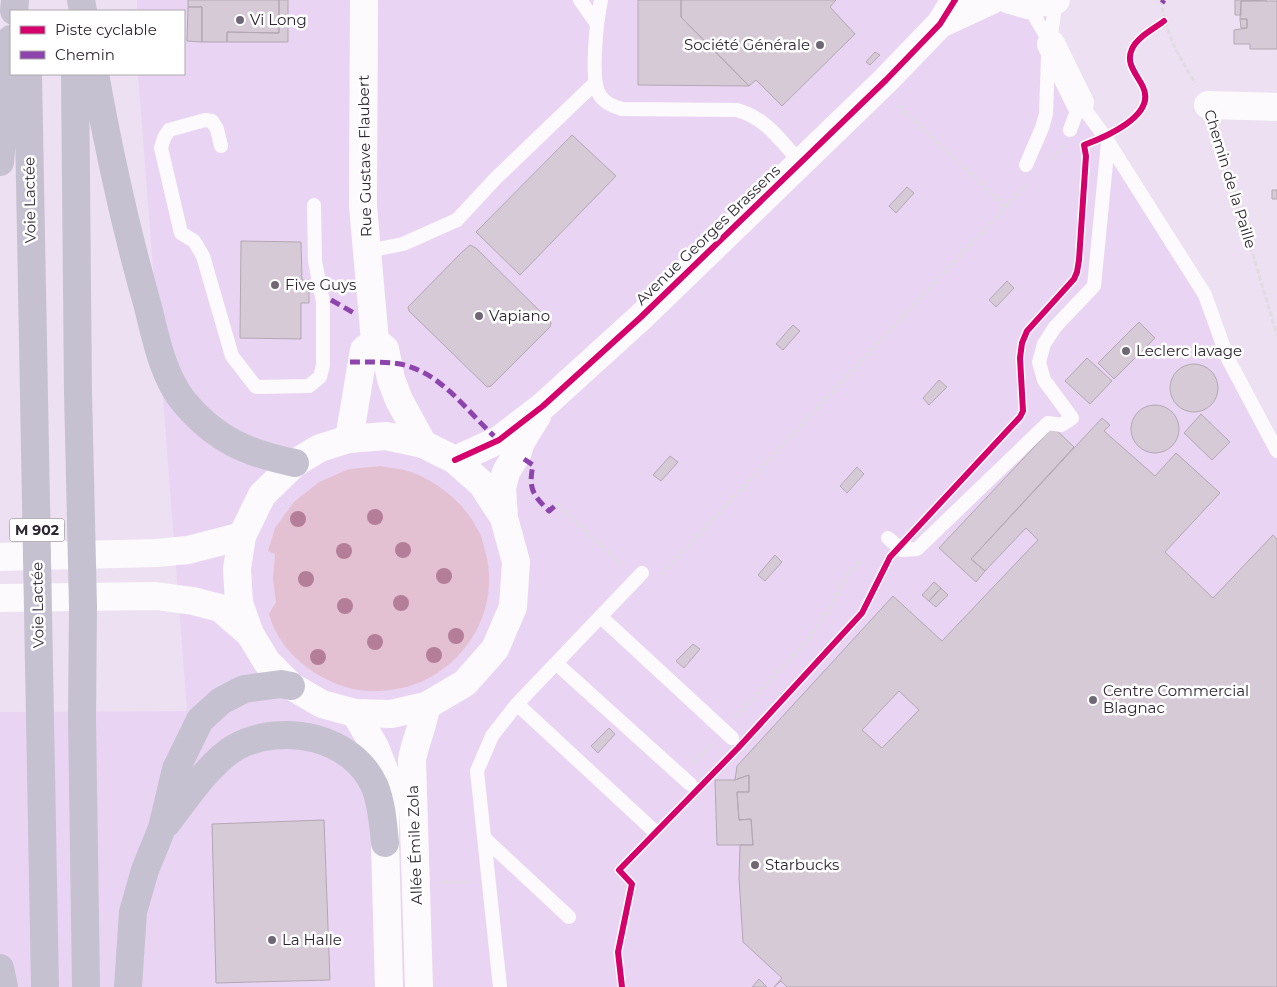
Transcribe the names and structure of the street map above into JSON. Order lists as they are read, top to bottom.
{
  "streets": {
    "highway": ["Voie Lactée", "M 902"],
    "street": ["Rue Gustave Flaubert", "Avenue Georges Brassens", "Allée Émile Zola"],
    "path": ["Chemin de la Paille"]
  },
  "places": [
    "Vi Long",
    "Société Générale",
    "Five Guys",
    "Vapiano",
    "Leclerc lavage",
    "Centre Commercial Blagnac",
    "Starbucks",
    "La Halle"
  ],
  "legend": ["Piste cyclable", "Chemin"]
}
